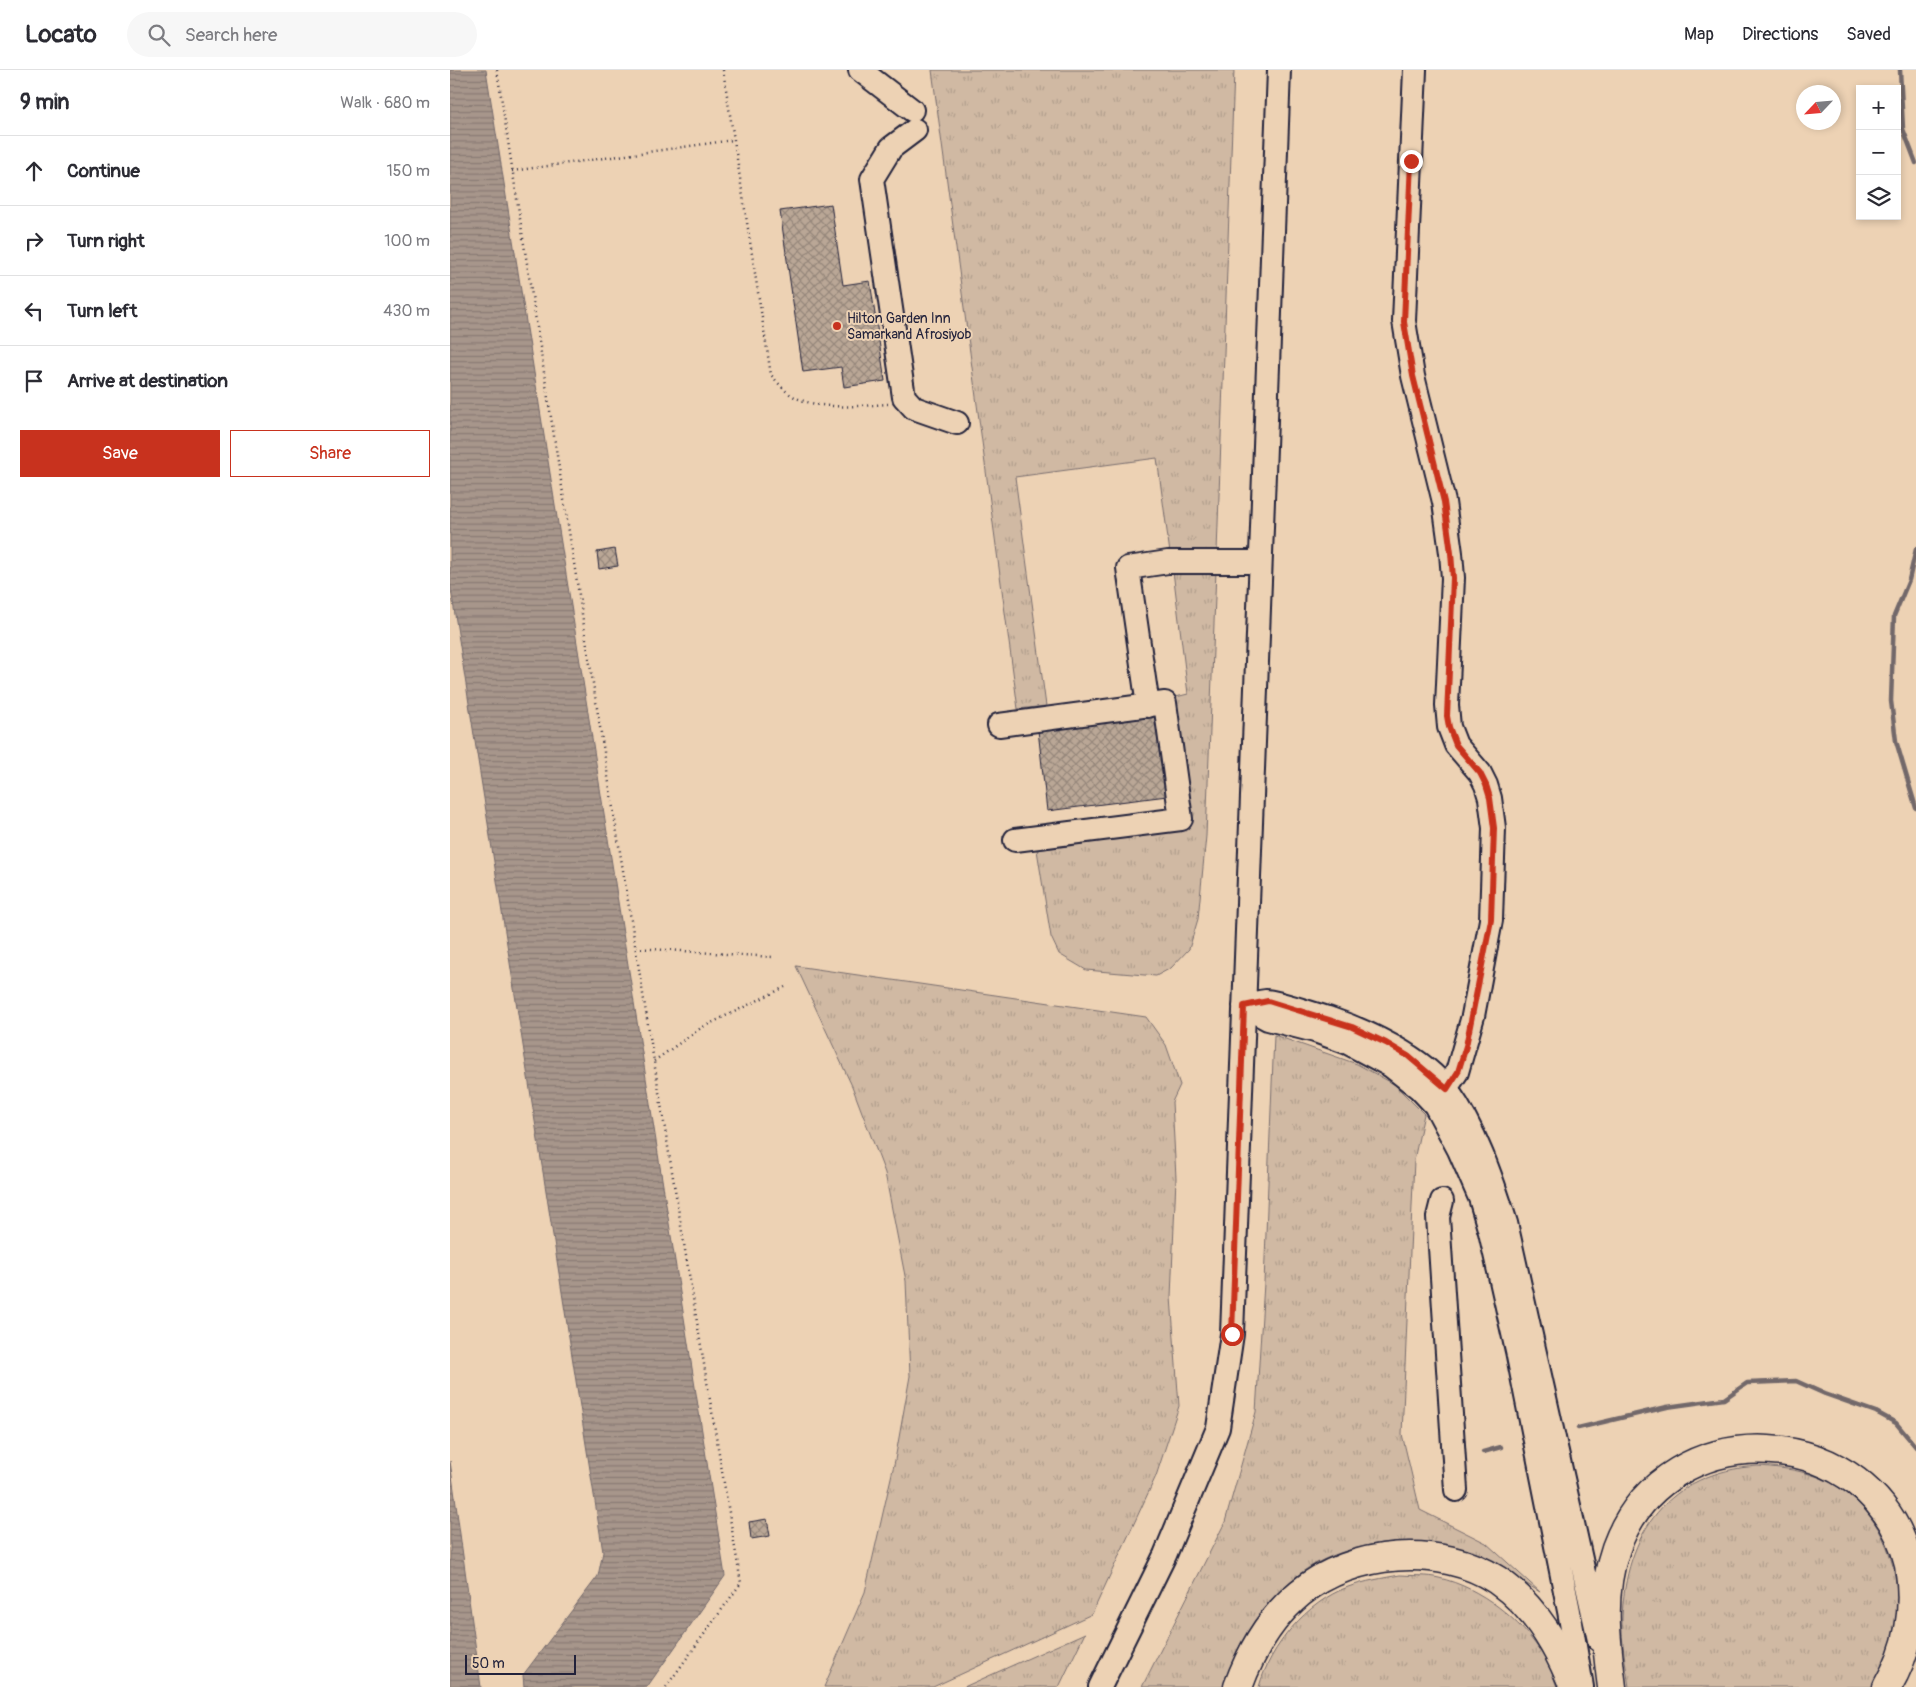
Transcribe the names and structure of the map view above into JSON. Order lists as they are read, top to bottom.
{
  "places": ["Hilton Garden Inn Samarkand Afrosiyob"],
  "scale_bar": "50 m",
  "north": "bottom left",
  "page": {
    "header": "Locato",
    "search": "Search here",
    "nav": ["Map", "Directions", "Saved"],
    "heading": ["9 min", "Walk · 680 m"],
    "map_buttons": ["+", "−"],
    "list": [
      ["Continue", "150 m"],
      ["Turn right", "100 m"],
      ["Turn left", "430 m"],
      "Arrive at destination"
    ],
    "buttons": ["Save", "Share"],
    "scale": "50 m"
  }
}
